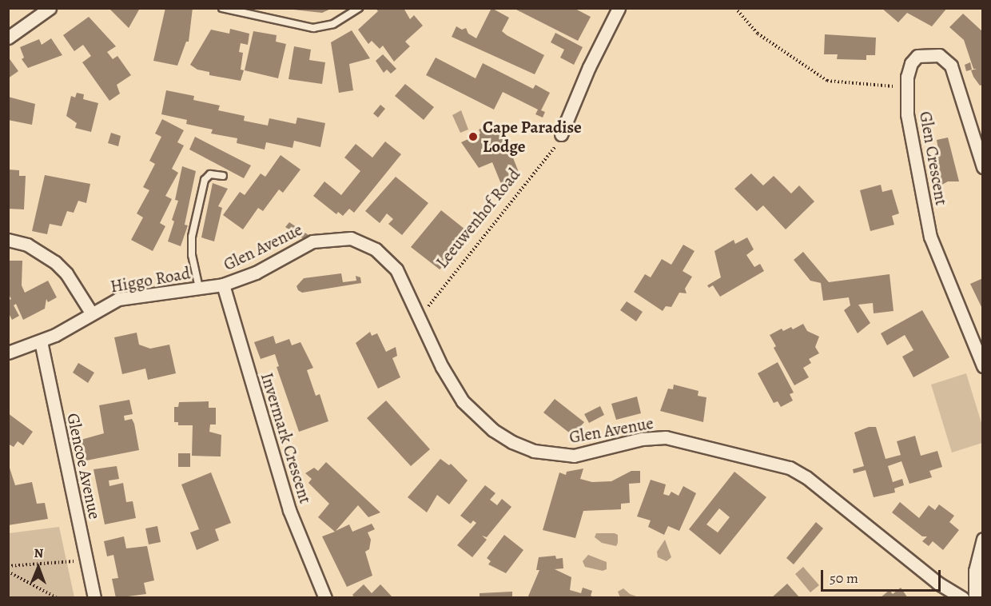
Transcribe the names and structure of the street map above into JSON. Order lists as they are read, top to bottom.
{
  "streets": {
    "street": [
      "Glen Crescent",
      "Glen Avenue",
      "Higgo Road",
      "Invermark Crescent",
      "Glencoe Avenue"
    ],
    "path": ["Leeuwenhof Road"]
  },
  "crossings": [
    ["Leeuwenhof Road", "Glen Avenue"],
    ["Glen Avenue", "Higgo Road"],
    ["Glen Avenue", "Invermark Crescent"],
    ["Higgo Road", "Invermark Crescent"],
    ["Higgo Road", "Glencoe Avenue"]
  ],
  "places": ["Cape Paradise Lodge"],
  "scale_bar": "50 m",
  "north": "top"
}
